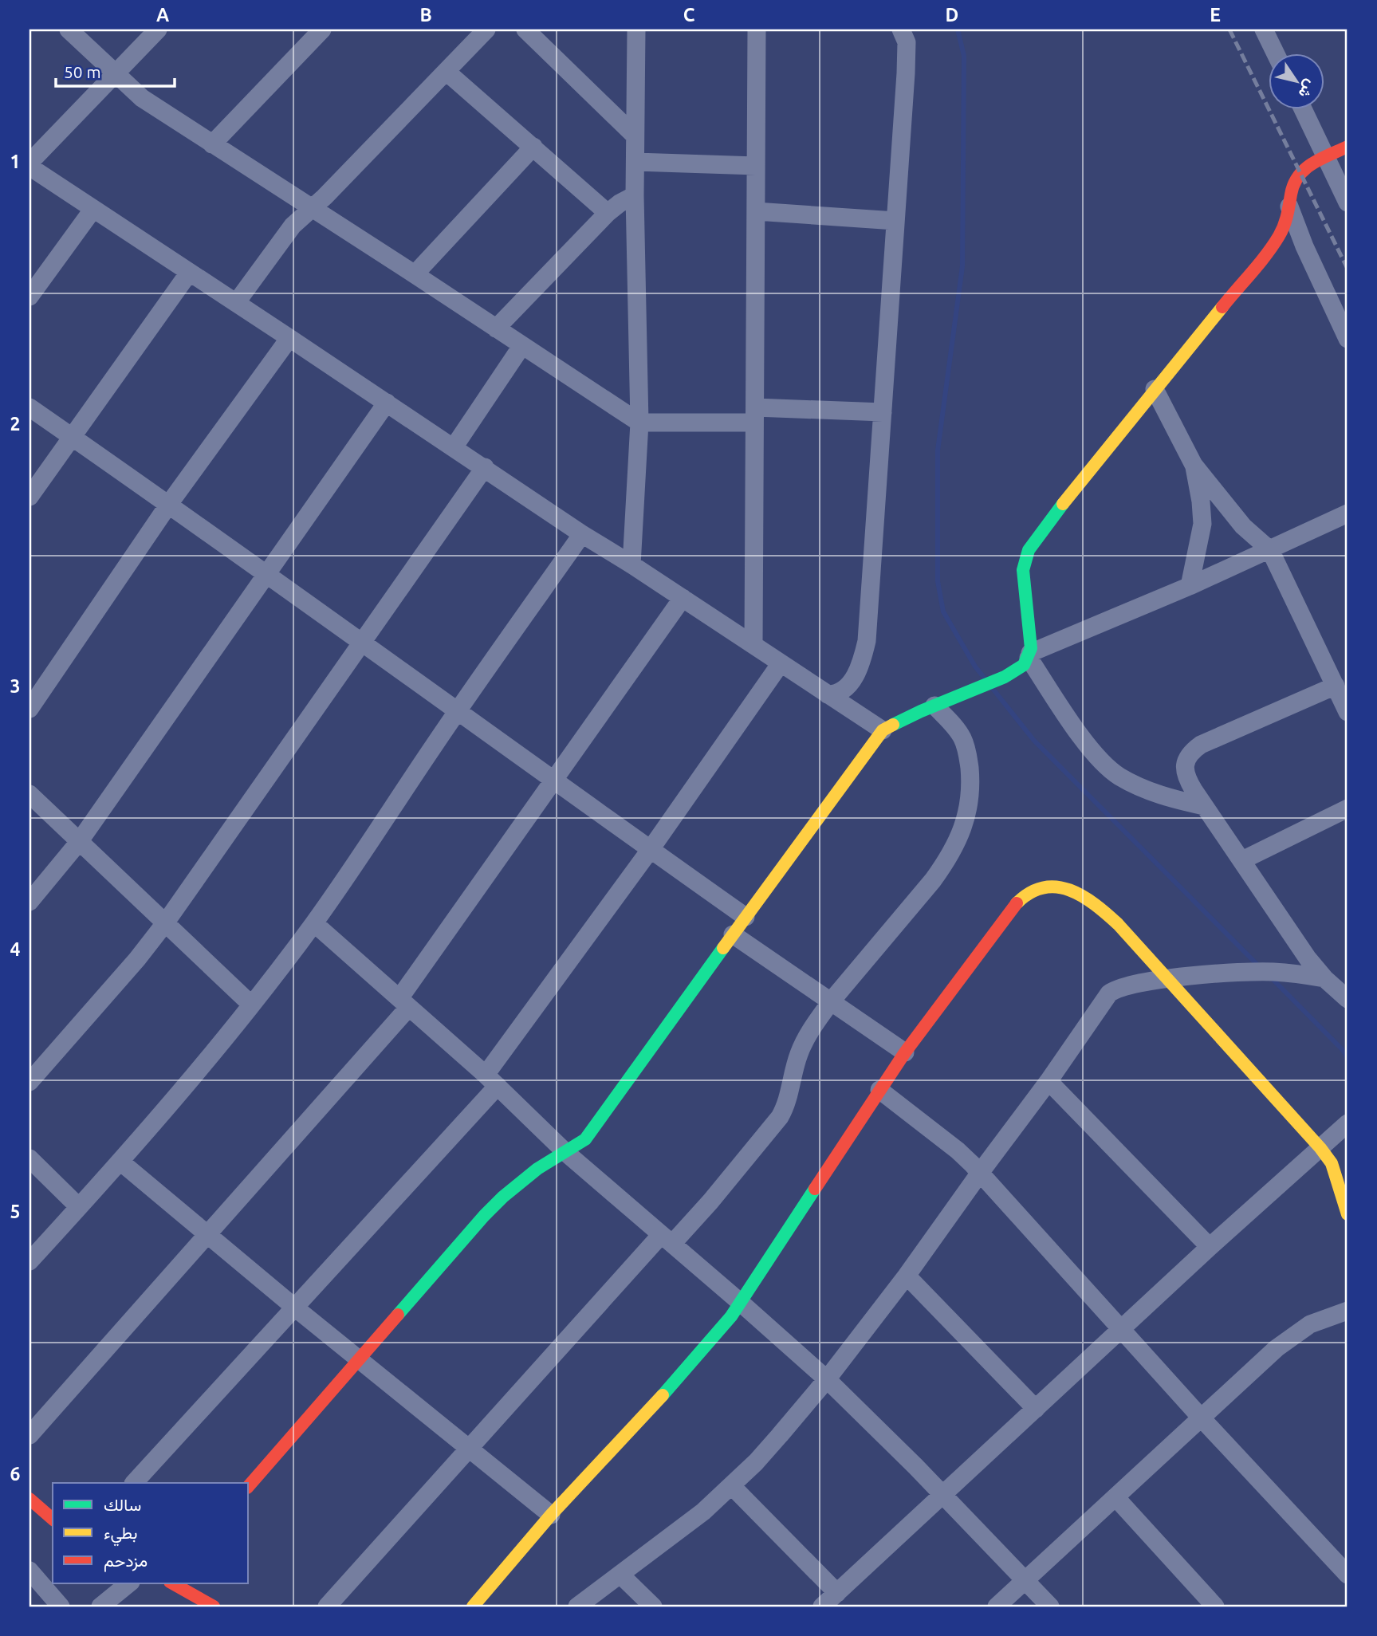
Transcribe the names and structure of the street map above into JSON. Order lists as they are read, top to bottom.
{
  "legend": ["سالك", "بطيء", "مزدحم"],
  "scale_bar": "50 m",
  "north": "bottom right",
  "grid": {
    "columns": [
      "A",
      "B",
      "C",
      "D",
      "E"
    ],
    "rows": [
      "1",
      "2",
      "3",
      "4",
      "5",
      "6"
    ]
  }
}
